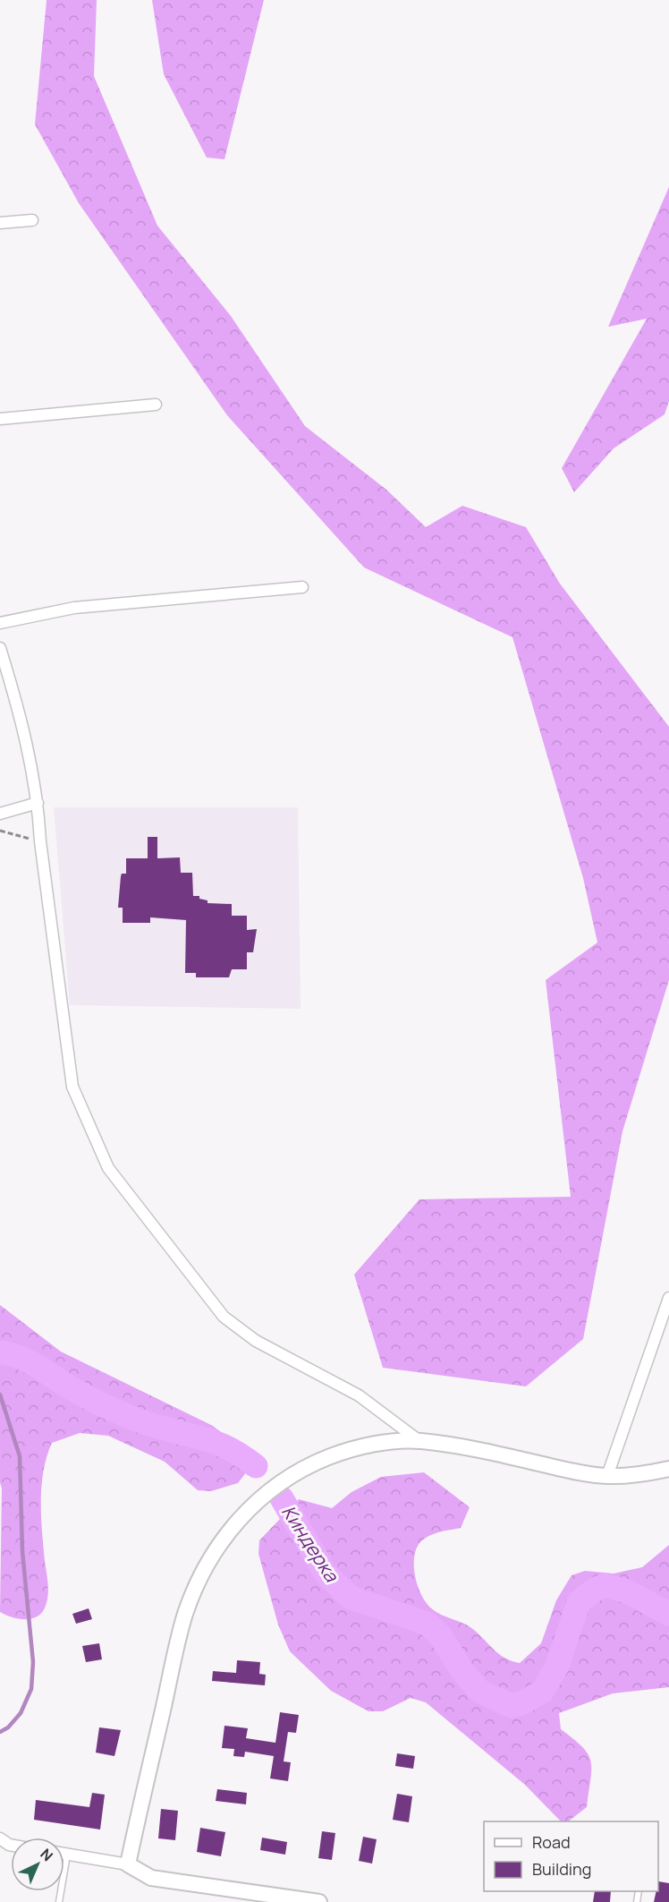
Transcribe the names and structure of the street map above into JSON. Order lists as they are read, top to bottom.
{
  "water": ["Киндерка"],
  "legend": ["Road", "Building"],
  "north": "top right"
}
